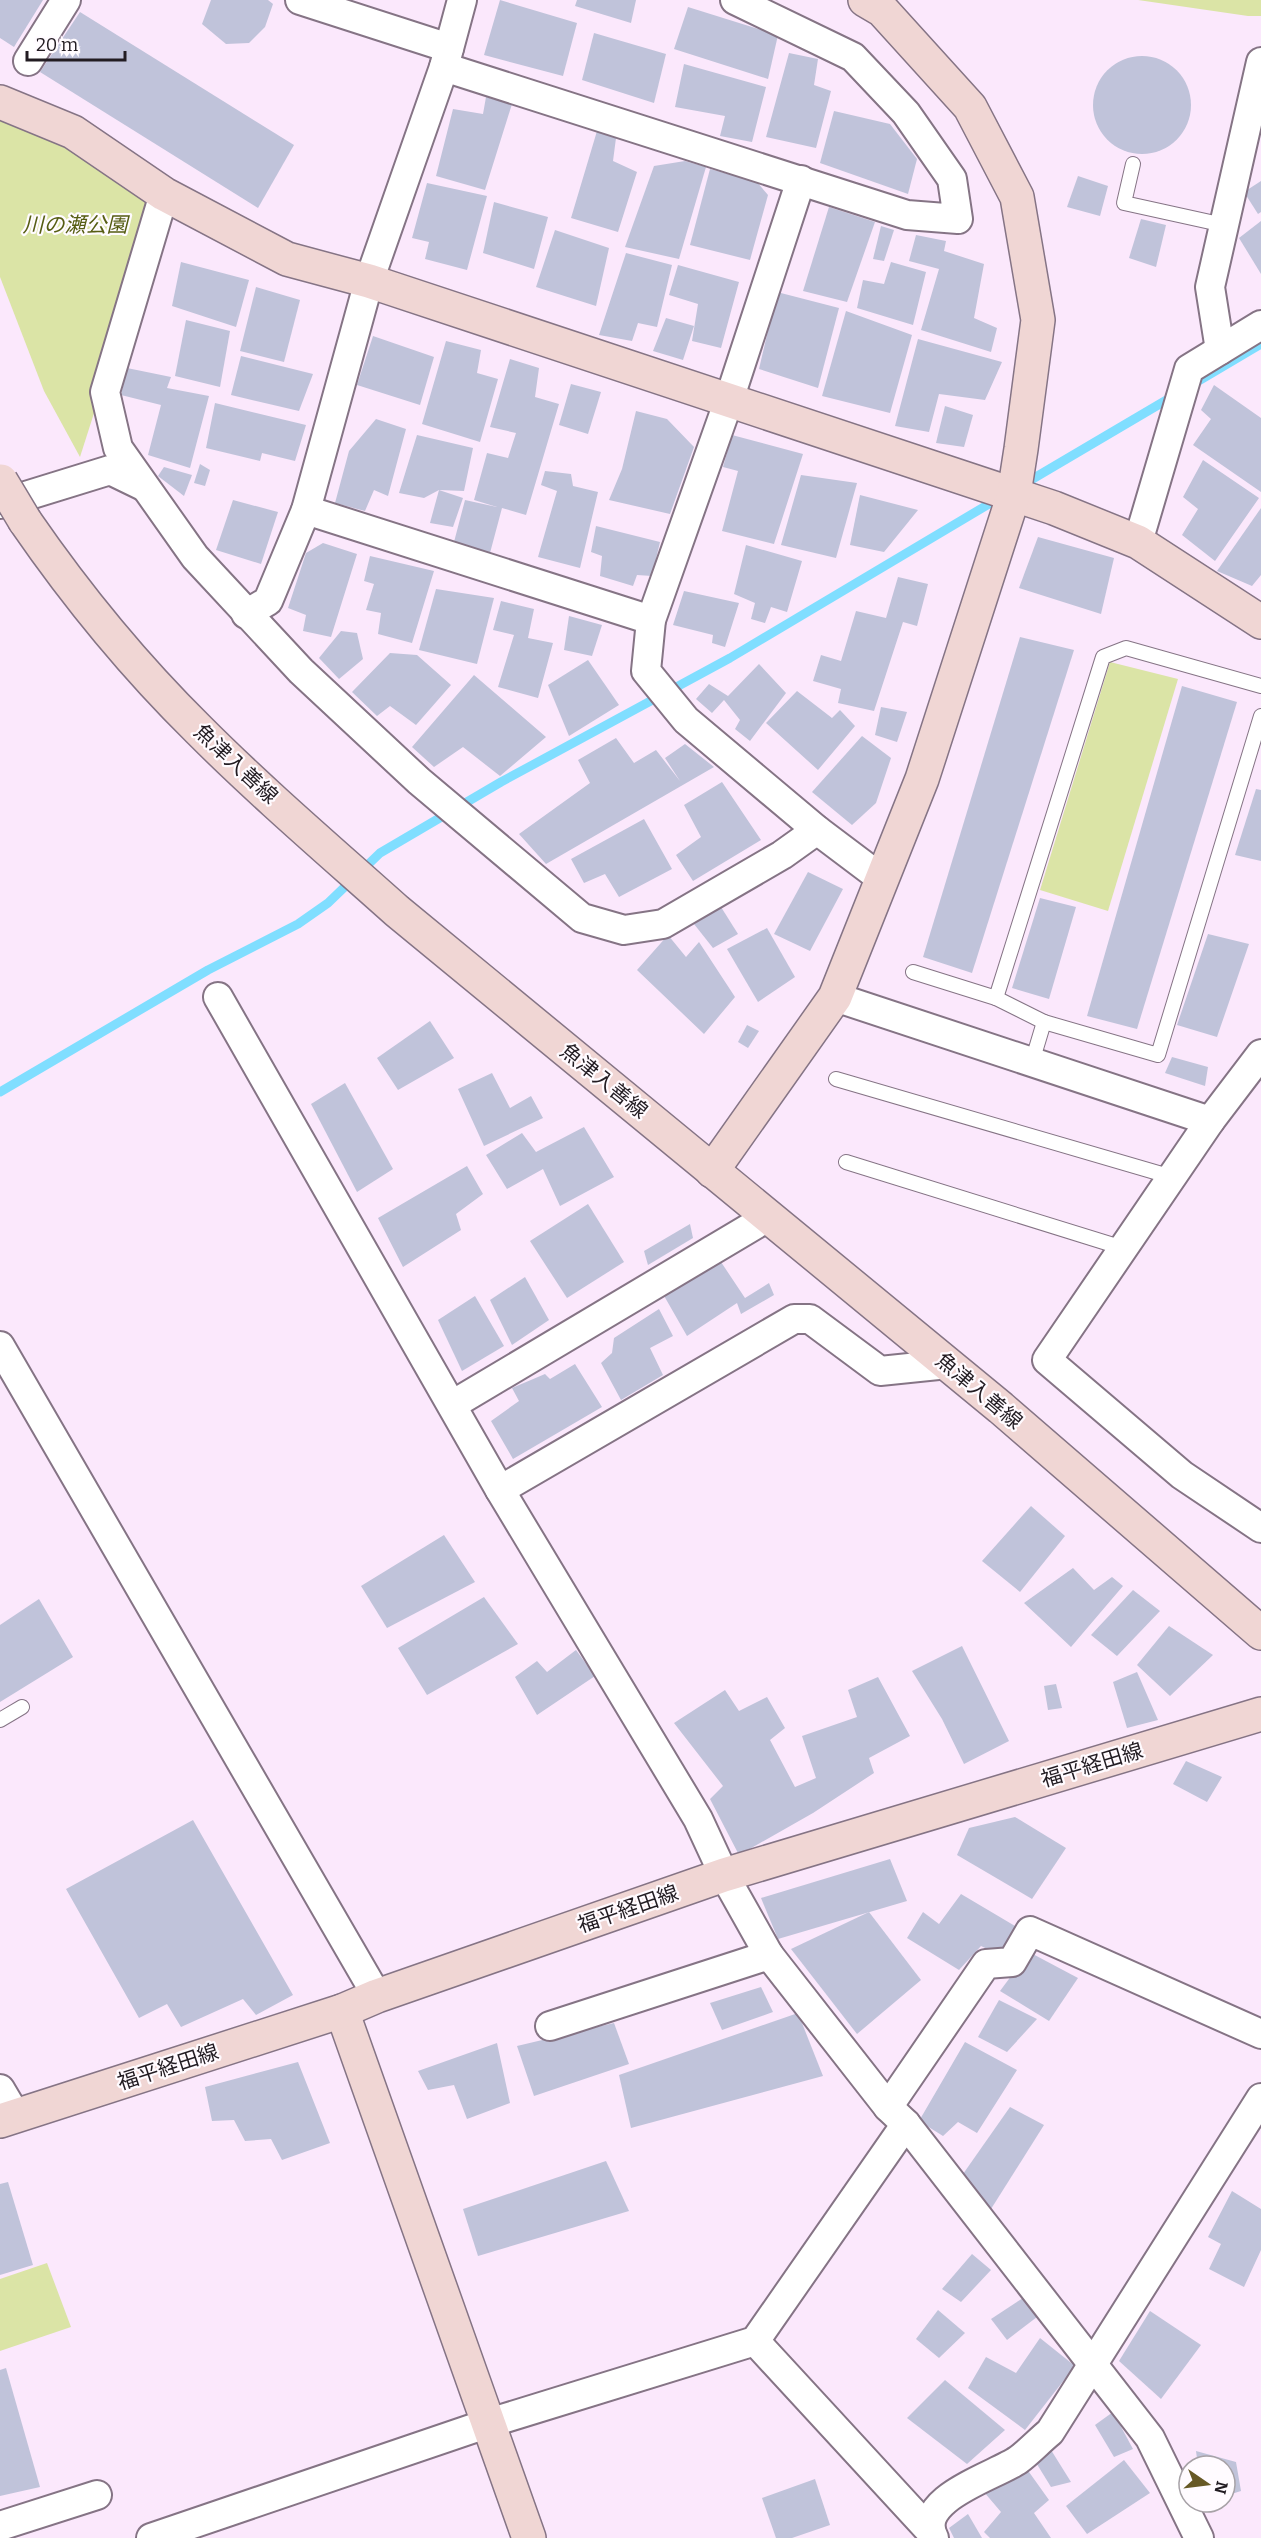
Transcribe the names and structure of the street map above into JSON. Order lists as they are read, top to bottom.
{
  "streets": {
    "street": ["魚津入善線", "福平経田線"]
  },
  "parks": ["川の瀬公園"],
  "scale_bar": "20 m",
  "north": "right"
}
